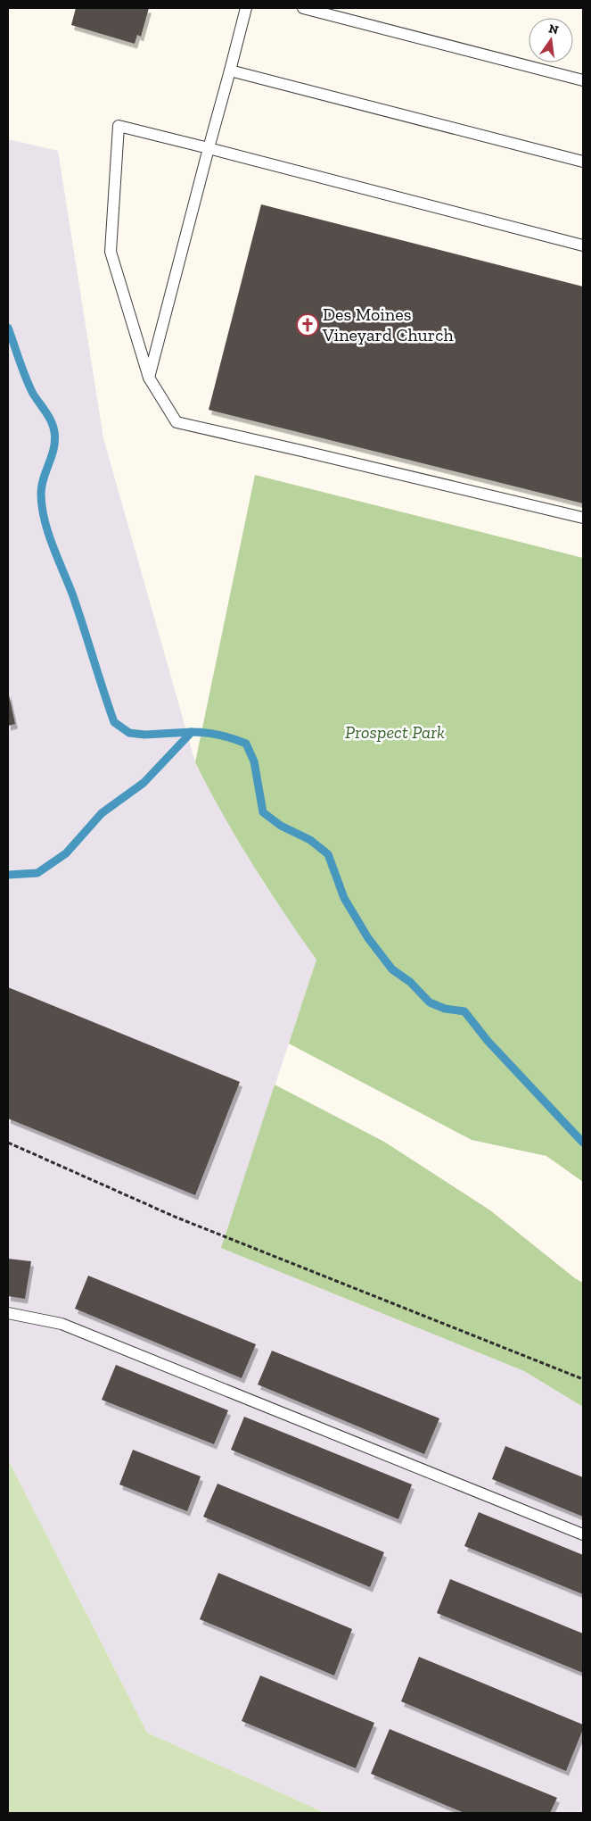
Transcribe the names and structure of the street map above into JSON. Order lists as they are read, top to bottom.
{
  "parks": ["Prospect Park"],
  "places": {
    "church": ["Des Moines Vineyard Church"]
  },
  "north": "top"
}
